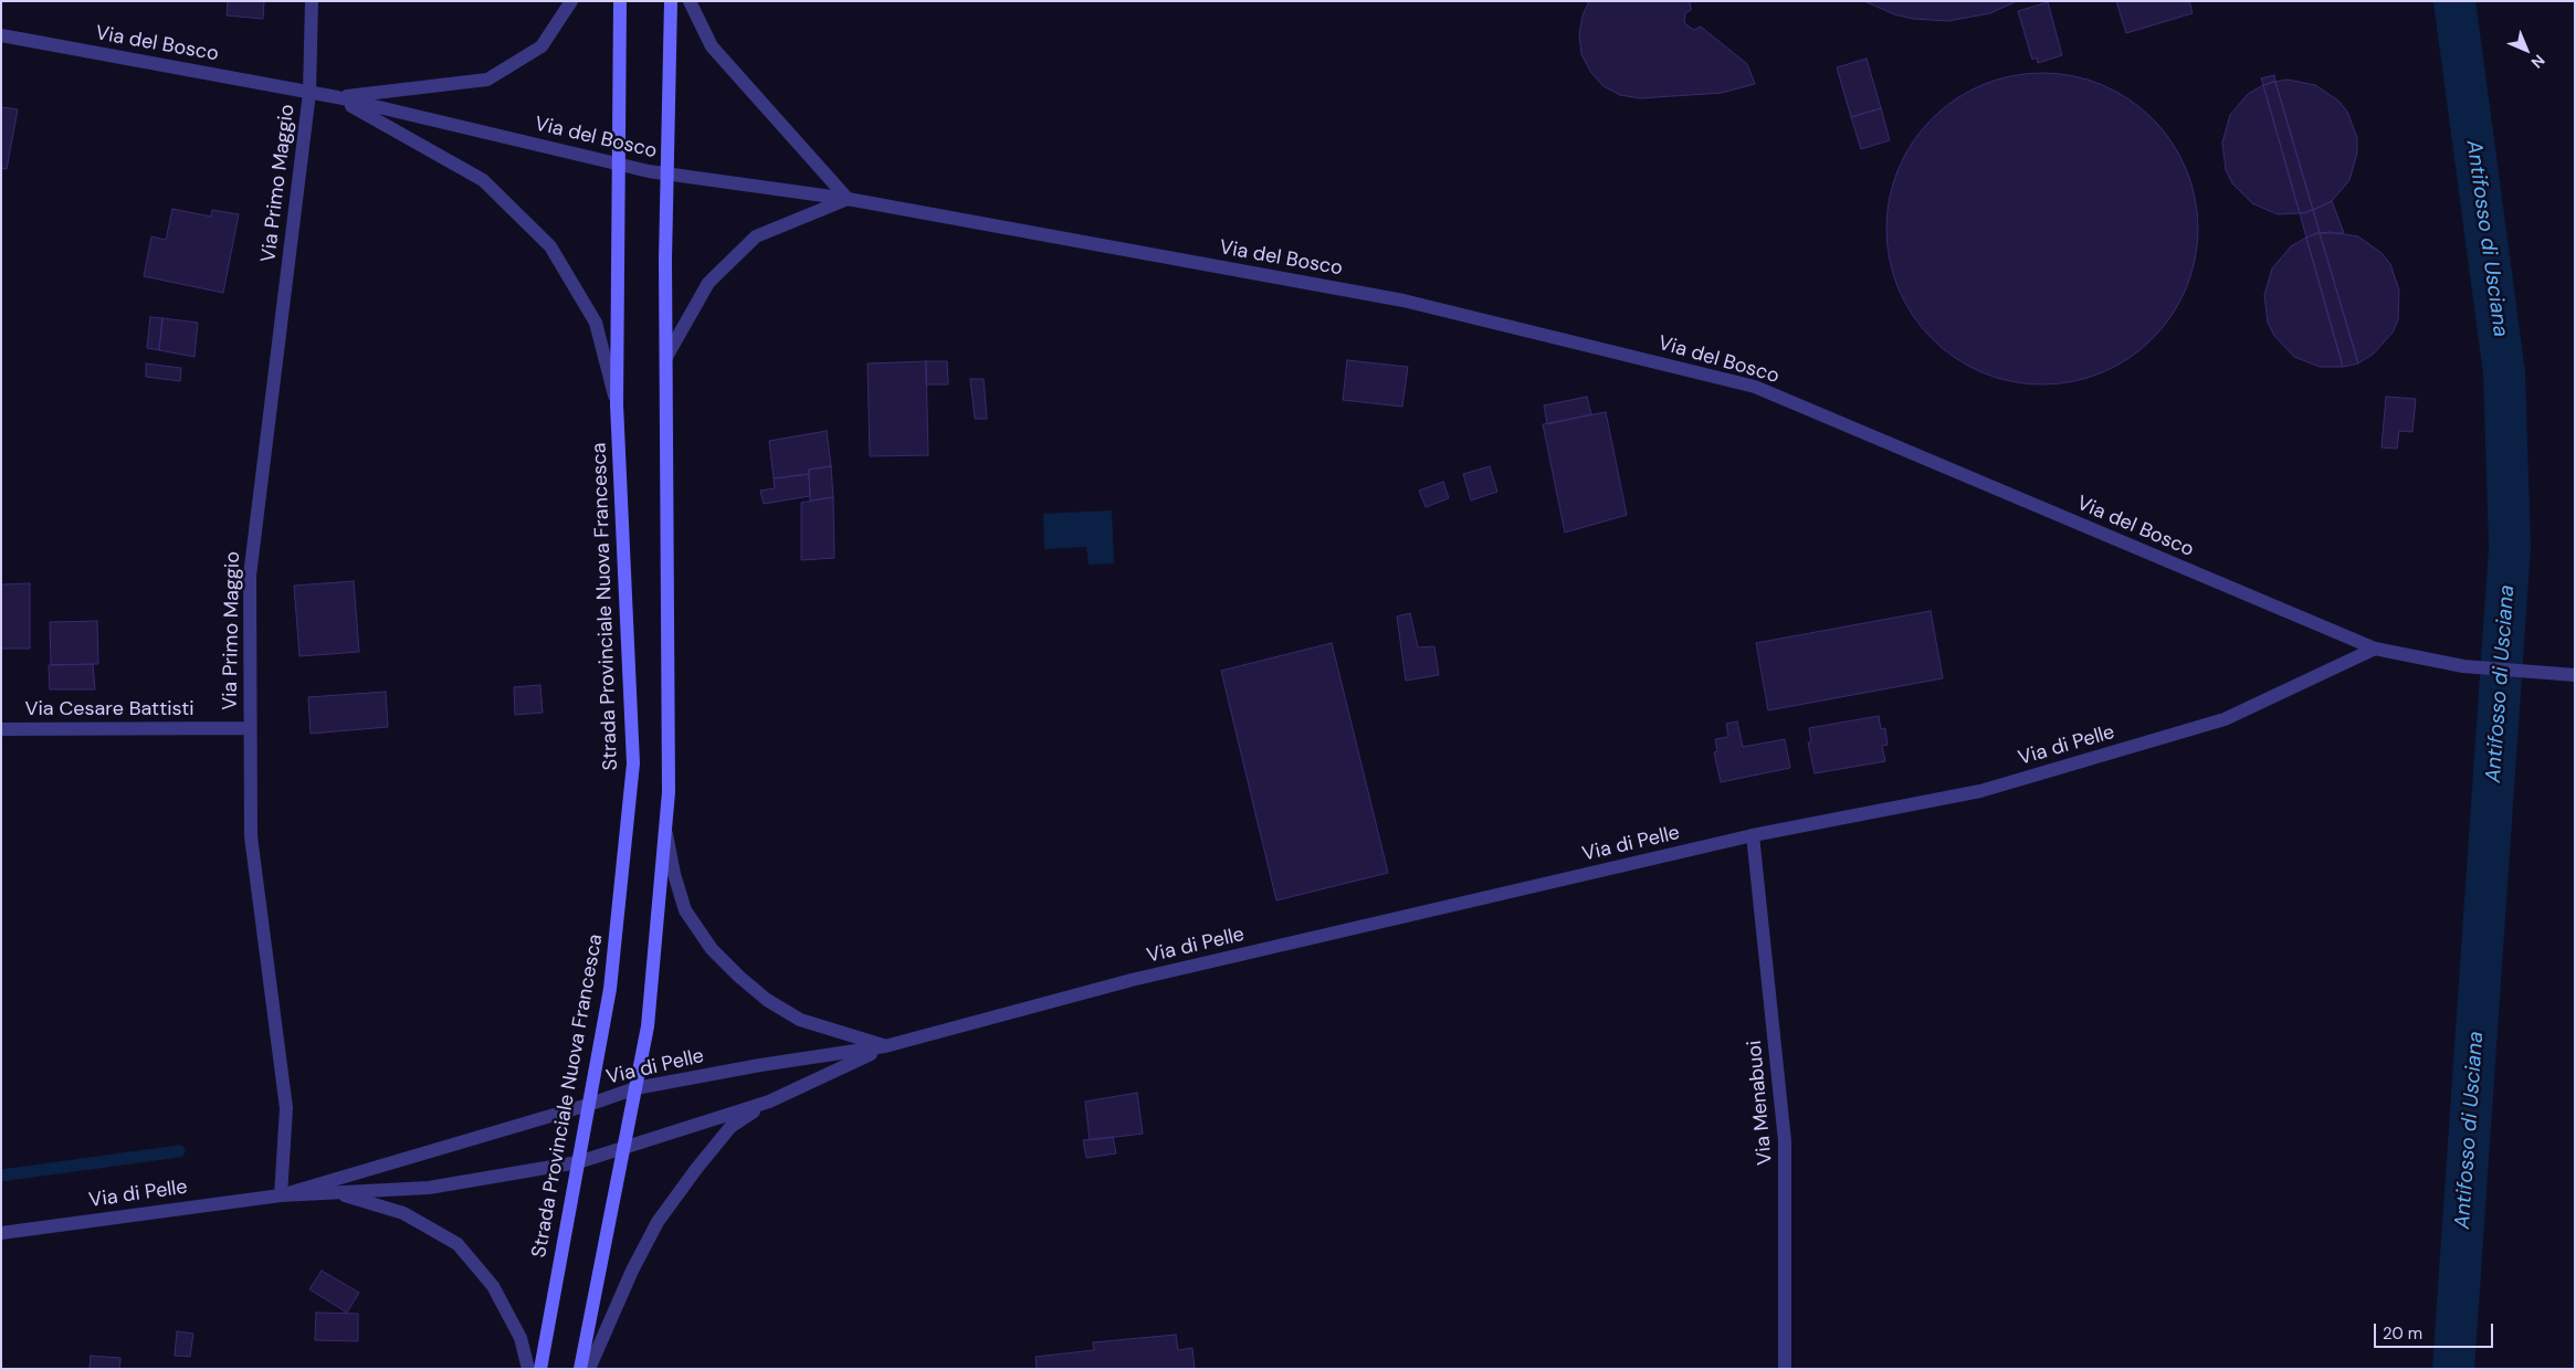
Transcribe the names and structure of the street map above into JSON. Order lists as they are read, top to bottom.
{
  "streets": {
    "main road": ["Strada Provinciale Nuova Francesca"],
    "street": [
      "Via del Bosco",
      "Via Primo Maggio",
      "Via Cesare Battisti",
      "Via di Pelle",
      "Via Menabuoi"
    ]
  },
  "crossings": [
    ["Via del Bosco", "Via Primo Maggio"],
    ["Via del Bosco", "Strada Provinciale Nuova Francesca"],
    ["Via del Bosco", "Via di Pelle"],
    ["Via Primo Maggio", "Via Cesare Battisti"],
    ["Via Primo Maggio", "Via di Pelle"],
    ["Strada Provinciale Nuova Francesca", "Via di Pelle"],
    ["Via di Pelle", "Via Menabuoi"]
  ],
  "water": ["Antifosso di Usciana"],
  "scale_bar": "20 m",
  "north": "bottom right"
}
